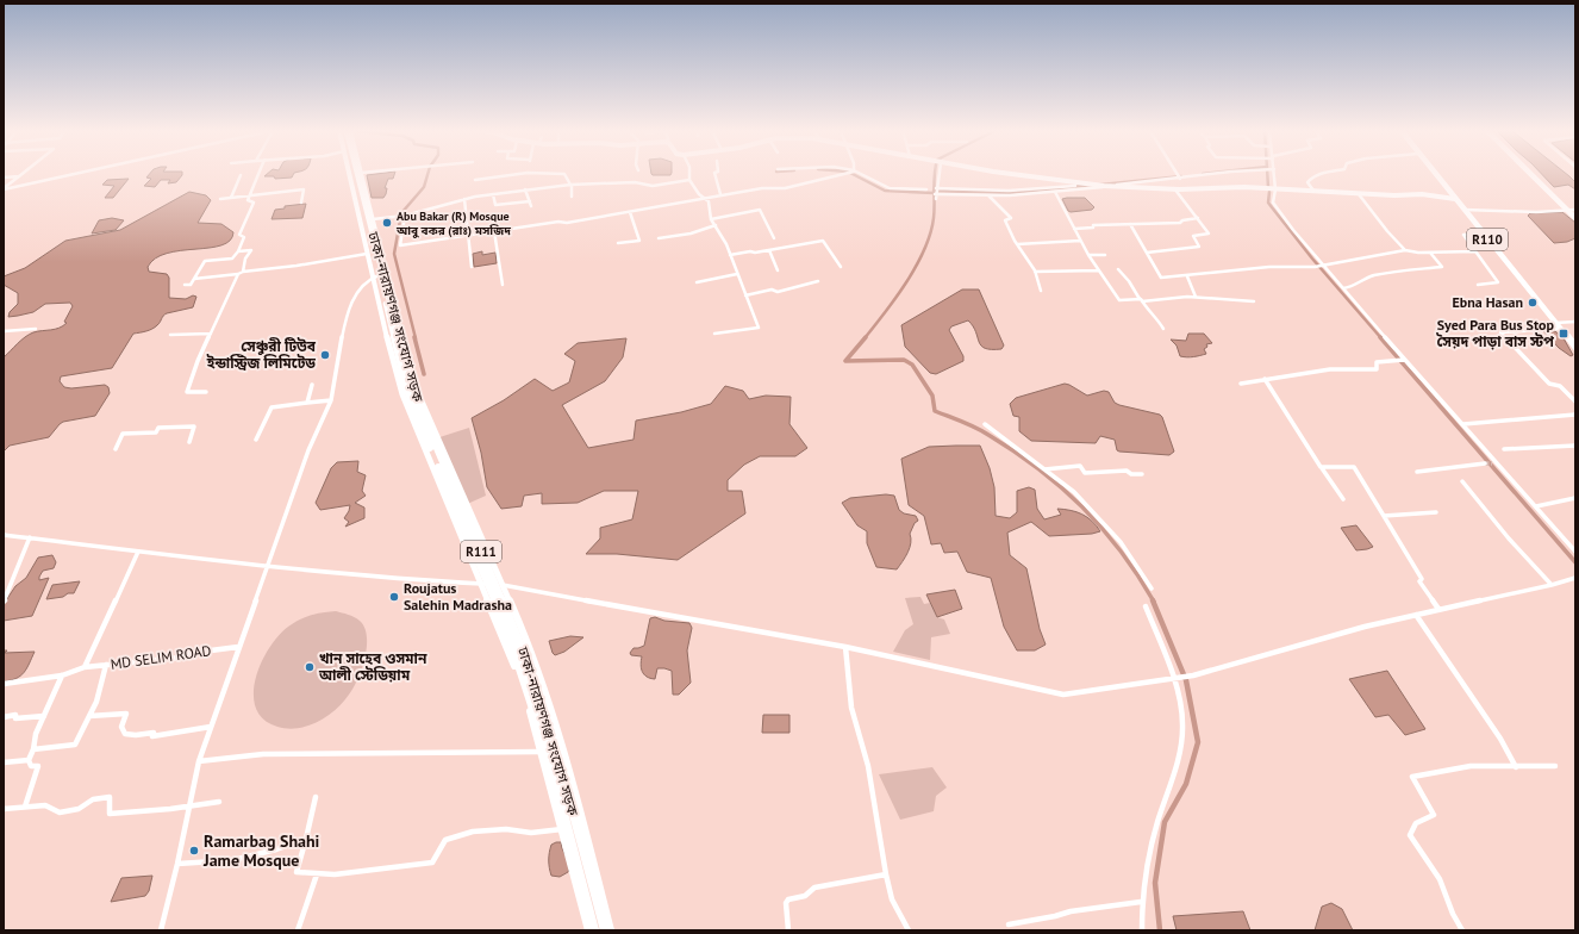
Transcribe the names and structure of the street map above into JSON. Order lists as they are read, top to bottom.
{
  "streets": {
    "main road": ["R110", "ঢাকা-নারায়ণগঞ্জ সংযোগ সড়ক", "R111"],
    "street": ["MD SELIM ROAD"]
  },
  "places": {
    "other": [
      "Abu Bakar (R) Mosque আবু বকর (রাঃ) মসজিদ",
      "Ebna Hasan",
      "সেঞ্চুরী টিউব ইন্ডাস্ট্রিজ লিমিটেড",
      "Roujatus Salehin Madrasha",
      "খান সাহেব ওসমান আলী স্টেডিয়াম",
      "Ramarbag Shahi Jame Mosque"
    ],
    "transit": ["Syed Para Bus Stop সৈয়দ পাড়া বাস স্টপ"]
  }
}
